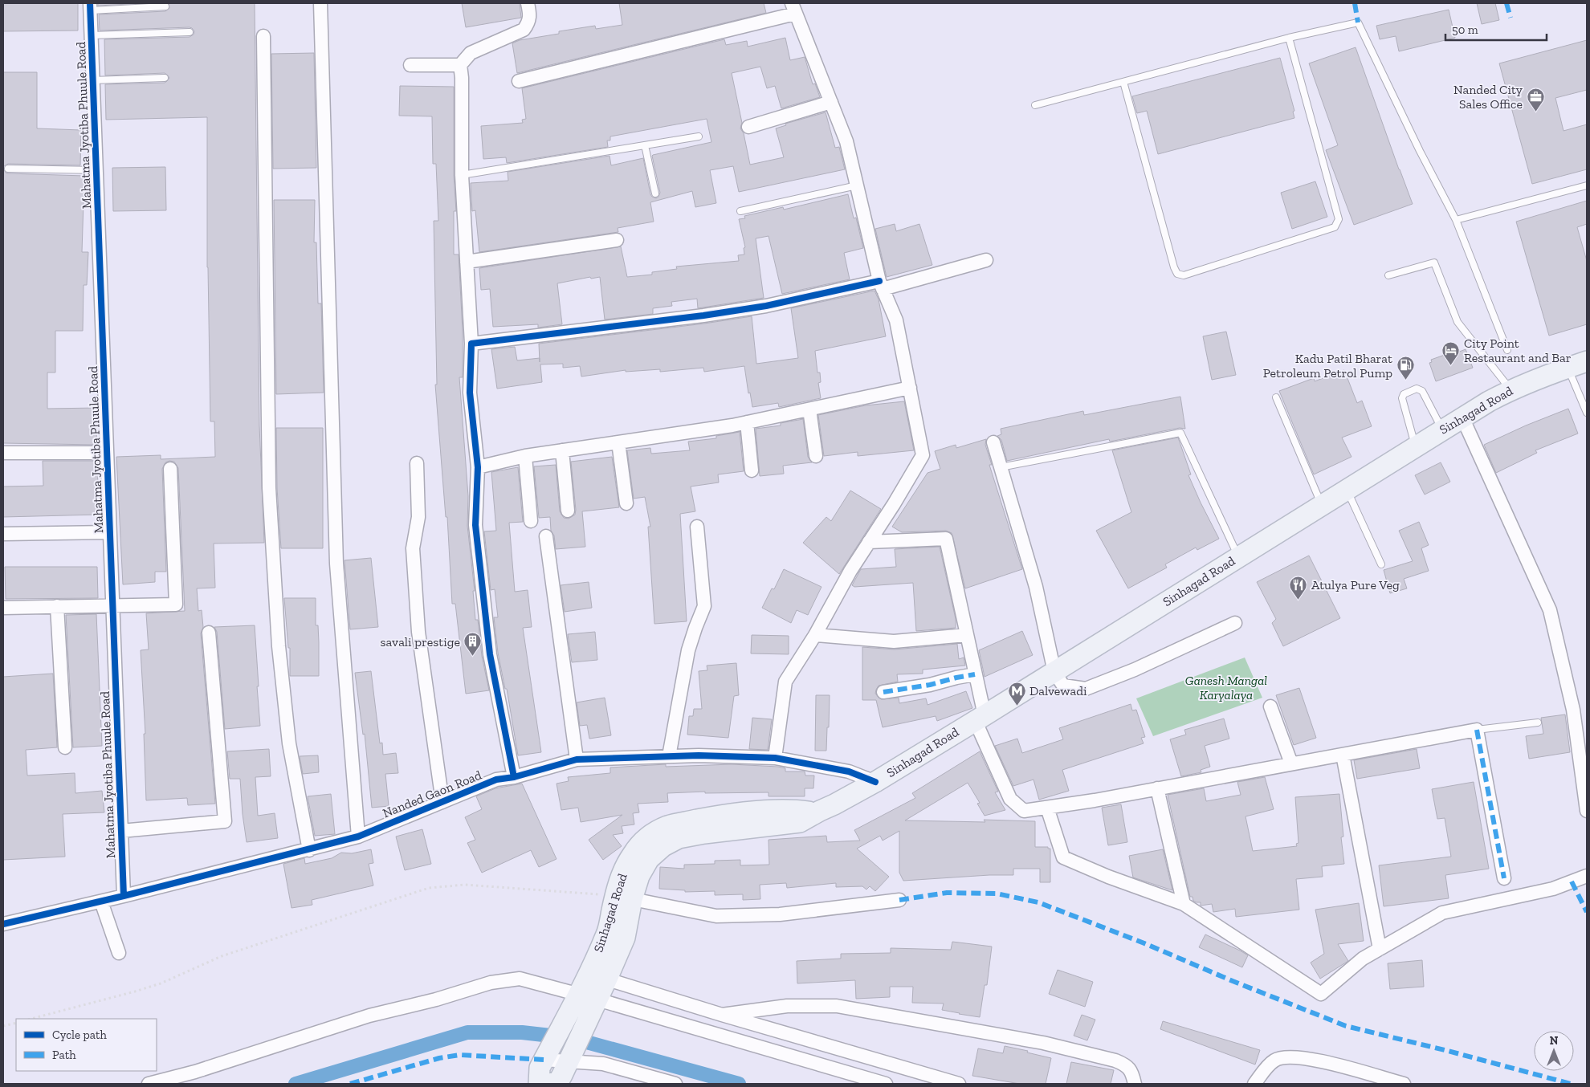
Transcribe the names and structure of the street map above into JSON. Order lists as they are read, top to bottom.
{
  "streets": {
    "main road": ["Sinhagad Road"],
    "street": ["Mahatma Jyotiba Phuule Road", "Nanded Gaon Road"]
  },
  "crossings": [
    ["Mahatma Jyotiba Phuule Road", "Nanded Gaon Road"],
    ["Sinhagad Road", "Nanded Gaon Road"]
  ],
  "parks": ["Ganesh Mangal Karyalaya"],
  "places": {
    "office": ["Nanded City Sales Office"],
    "hotel": ["City Point Restaurant and Bar"],
    "fuel station": ["Kadu Patil Bharat Petroleum Petrol Pump"],
    "restaurant": ["Atulya Pure Veg"],
    "building": ["savali prestige"],
    "metro station": ["Dalvewadi"]
  },
  "legend": ["Cycle path", "Path"],
  "scale_bar": "50 m",
  "north": "top"
}
